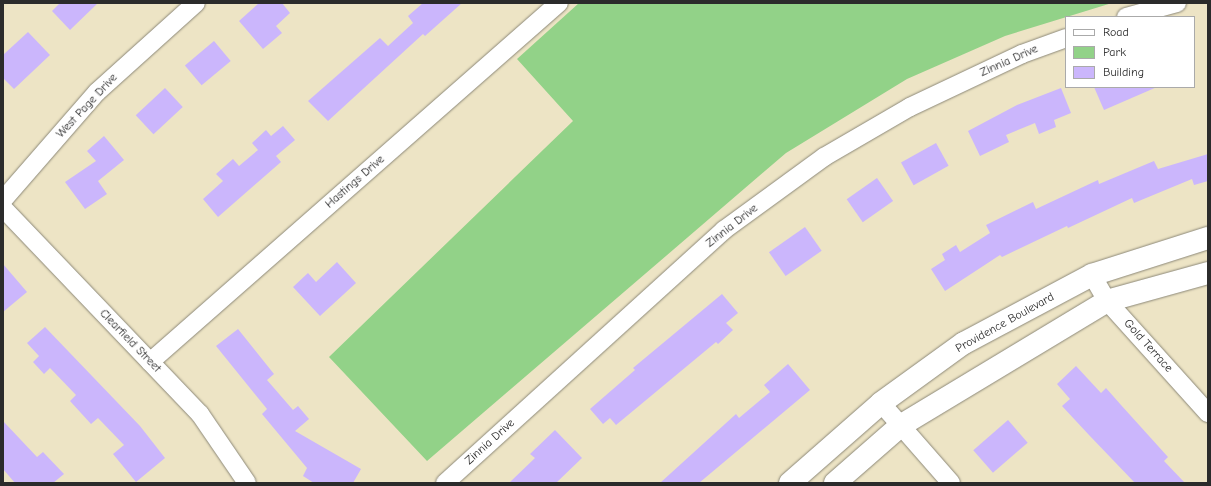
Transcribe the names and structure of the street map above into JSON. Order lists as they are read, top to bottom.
{
  "streets": {
    "main road": ["Providence Boulevard"],
    "street": [
      "Zinnia Drive",
      "West Page Drive",
      "Hastings Drive",
      "Clearfield Street",
      "Gold Terrace"
    ]
  },
  "crossings": [
    ["Hastings Drive", "Clearfield Street"],
    ["Providence Boulevard", "Gold Terrace"]
  ],
  "legend": ["Road", "Park", "Building"]
}
